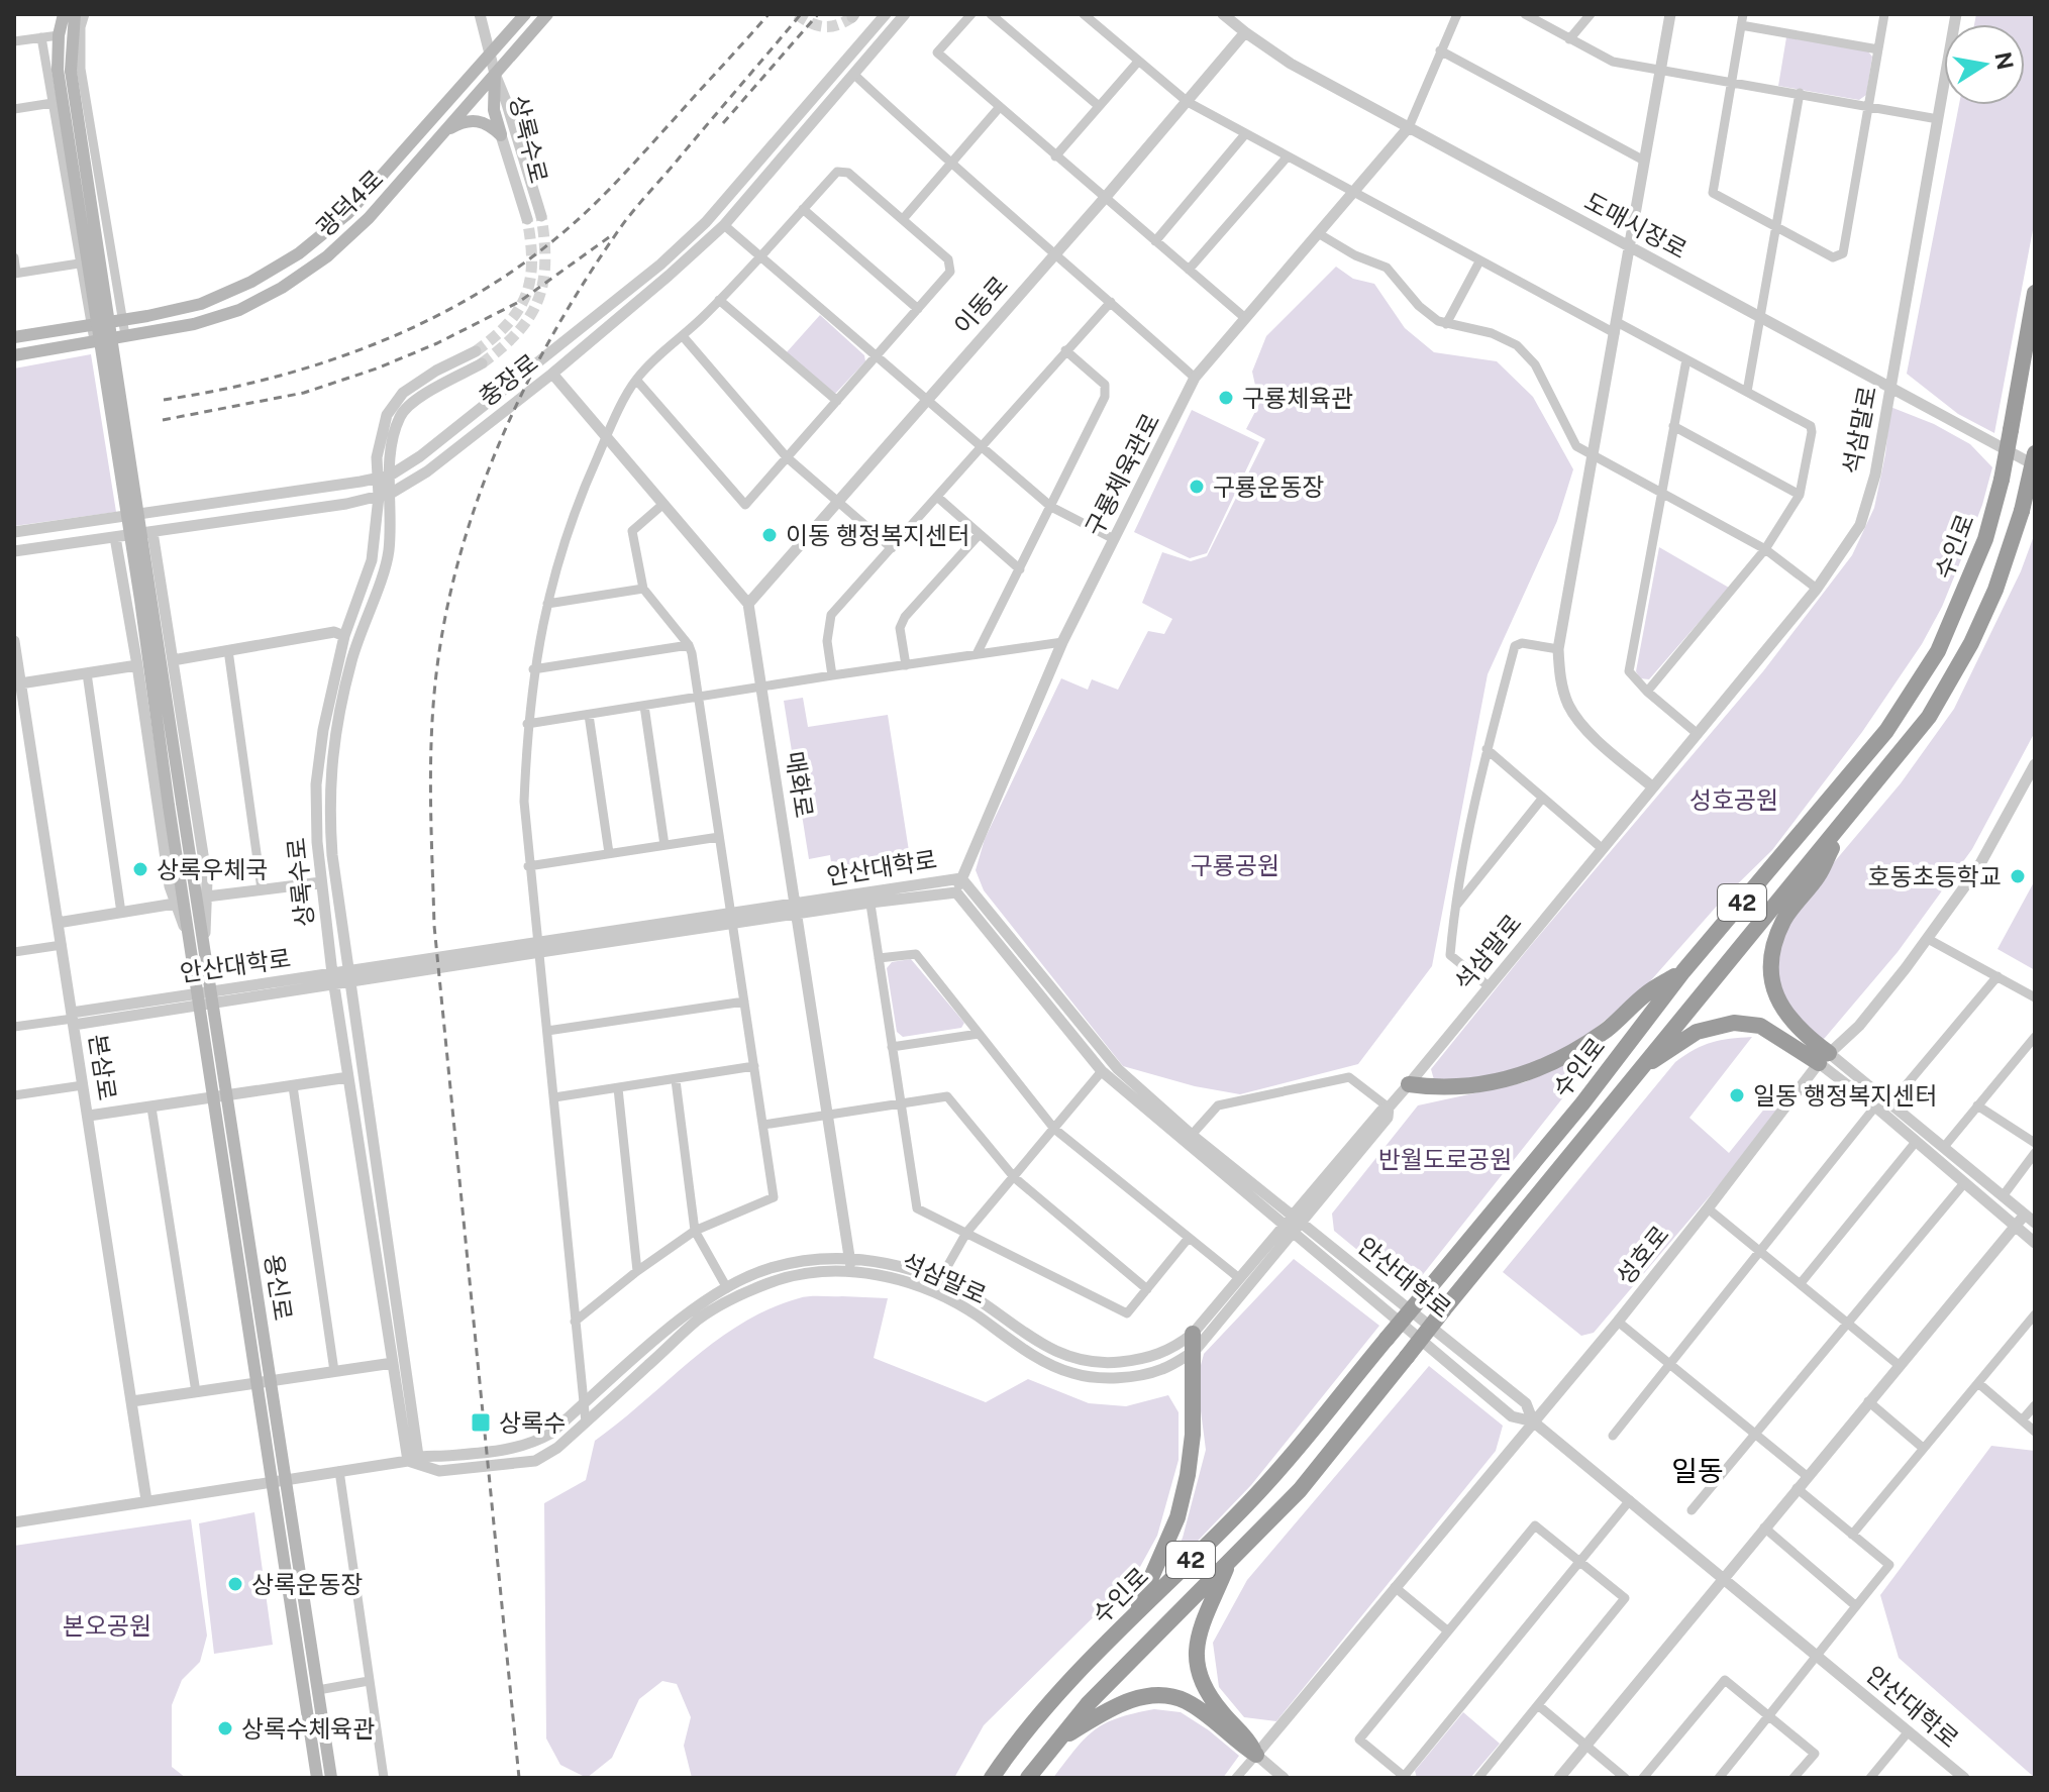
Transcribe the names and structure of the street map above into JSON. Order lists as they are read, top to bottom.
{
  "streets": {
    "highway": ["수인로", "42"],
    "main road": ["상록수로", "광덕4로", "용신로"],
    "street": [
      "도매시장로",
      "이동로",
      "충장로",
      "석삼말로",
      "구룡체육관로",
      "매화로",
      "안산대학로",
      "본삼로",
      "성호로"
    ]
  },
  "crossings": [
    ["상록수로", "광덕4로"],
    ["상록수로", "충장로"],
    ["상록수로", "석삼말로"],
    ["상록수로", "안산대학로"],
    ["도매시장로", "이동로"],
    ["도매시장로", "석삼말로"],
    ["도매시장로", "구룡체육관로"],
    ["이동로", "매화로"],
    ["석삼말로", "매화로"],
    ["석삼말로", "안산대학로"],
    ["구룡체육관로", "안산대학로"],
    ["매화로", "안산대학로"],
    ["안산대학로", "본삼로"],
    ["안산대학로", "성호로"],
    ["안산대학로", "용신로"]
  ],
  "districts": ["일동"],
  "parks": [
    "성호공원",
    "구룡공원",
    "반월도로공원",
    "본오공원"
  ],
  "places": {
    "other": [
      "구룡체육관",
      "구룡운동장",
      "이동 행정복지센터",
      "상록우체국",
      "호동초등학교",
      "일동 행정복지센터",
      "상록운동장",
      "상록수체육관"
    ],
    "transit": ["상록수"]
  },
  "north": "right"
}
